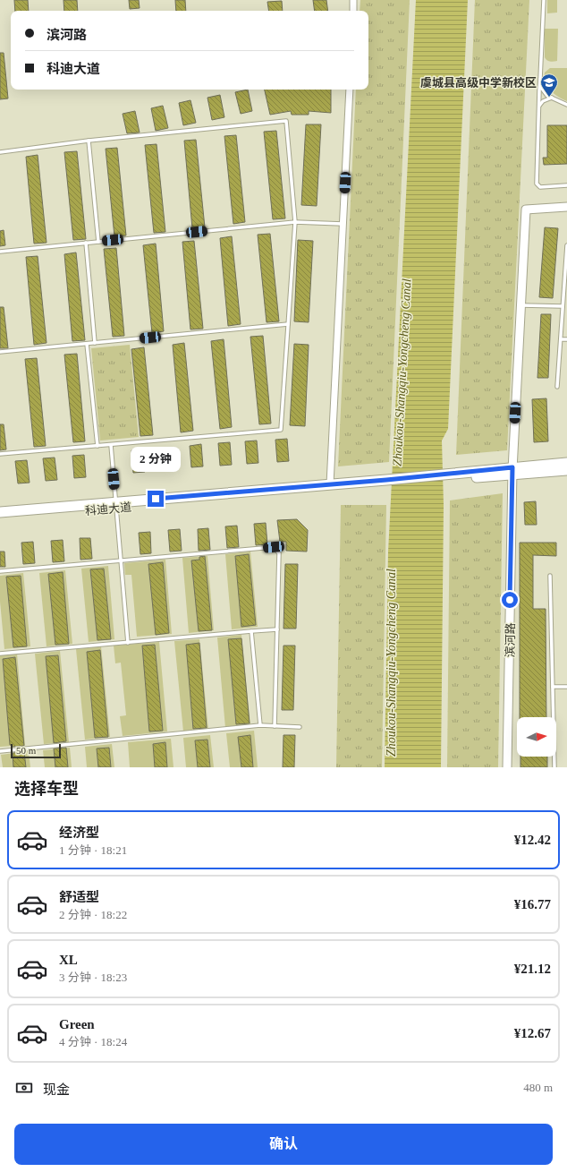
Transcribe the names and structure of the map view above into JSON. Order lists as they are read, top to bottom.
{
  "streets": {
    "main road": ["科迪大道"],
    "street": ["滨河路"]
  },
  "water": ["Zhoukou-Shangqiu-Yongcheng Canal"],
  "places": {
    "school or university": ["虞城县高级中学新校区"]
  },
  "scale_bar": "50 m",
  "north": "right",
  "page": {
    "banner": ["滨河路", "科迪大道"],
    "bubble": "2 分钟",
    "scale": "50 m",
    "heading": "选择车型",
    "list": [
      {
        "name": "经济型",
        "note": "1 分钟 · 18:21",
        "value": "¥12.42"
      },
      {
        "name": "舒适型",
        "note": "2 分钟 · 18:22",
        "value": "¥16.77"
      },
      {
        "name": "XL",
        "note": "3 分钟 · 18:23",
        "value": "¥21.12"
      },
      {
        "name": "Green",
        "note": "4 分钟 · 18:24",
        "value": "¥12.67"
      }
    ],
    "pay": ["现金", "480 m"],
    "buttons": "确认"
  }
}
